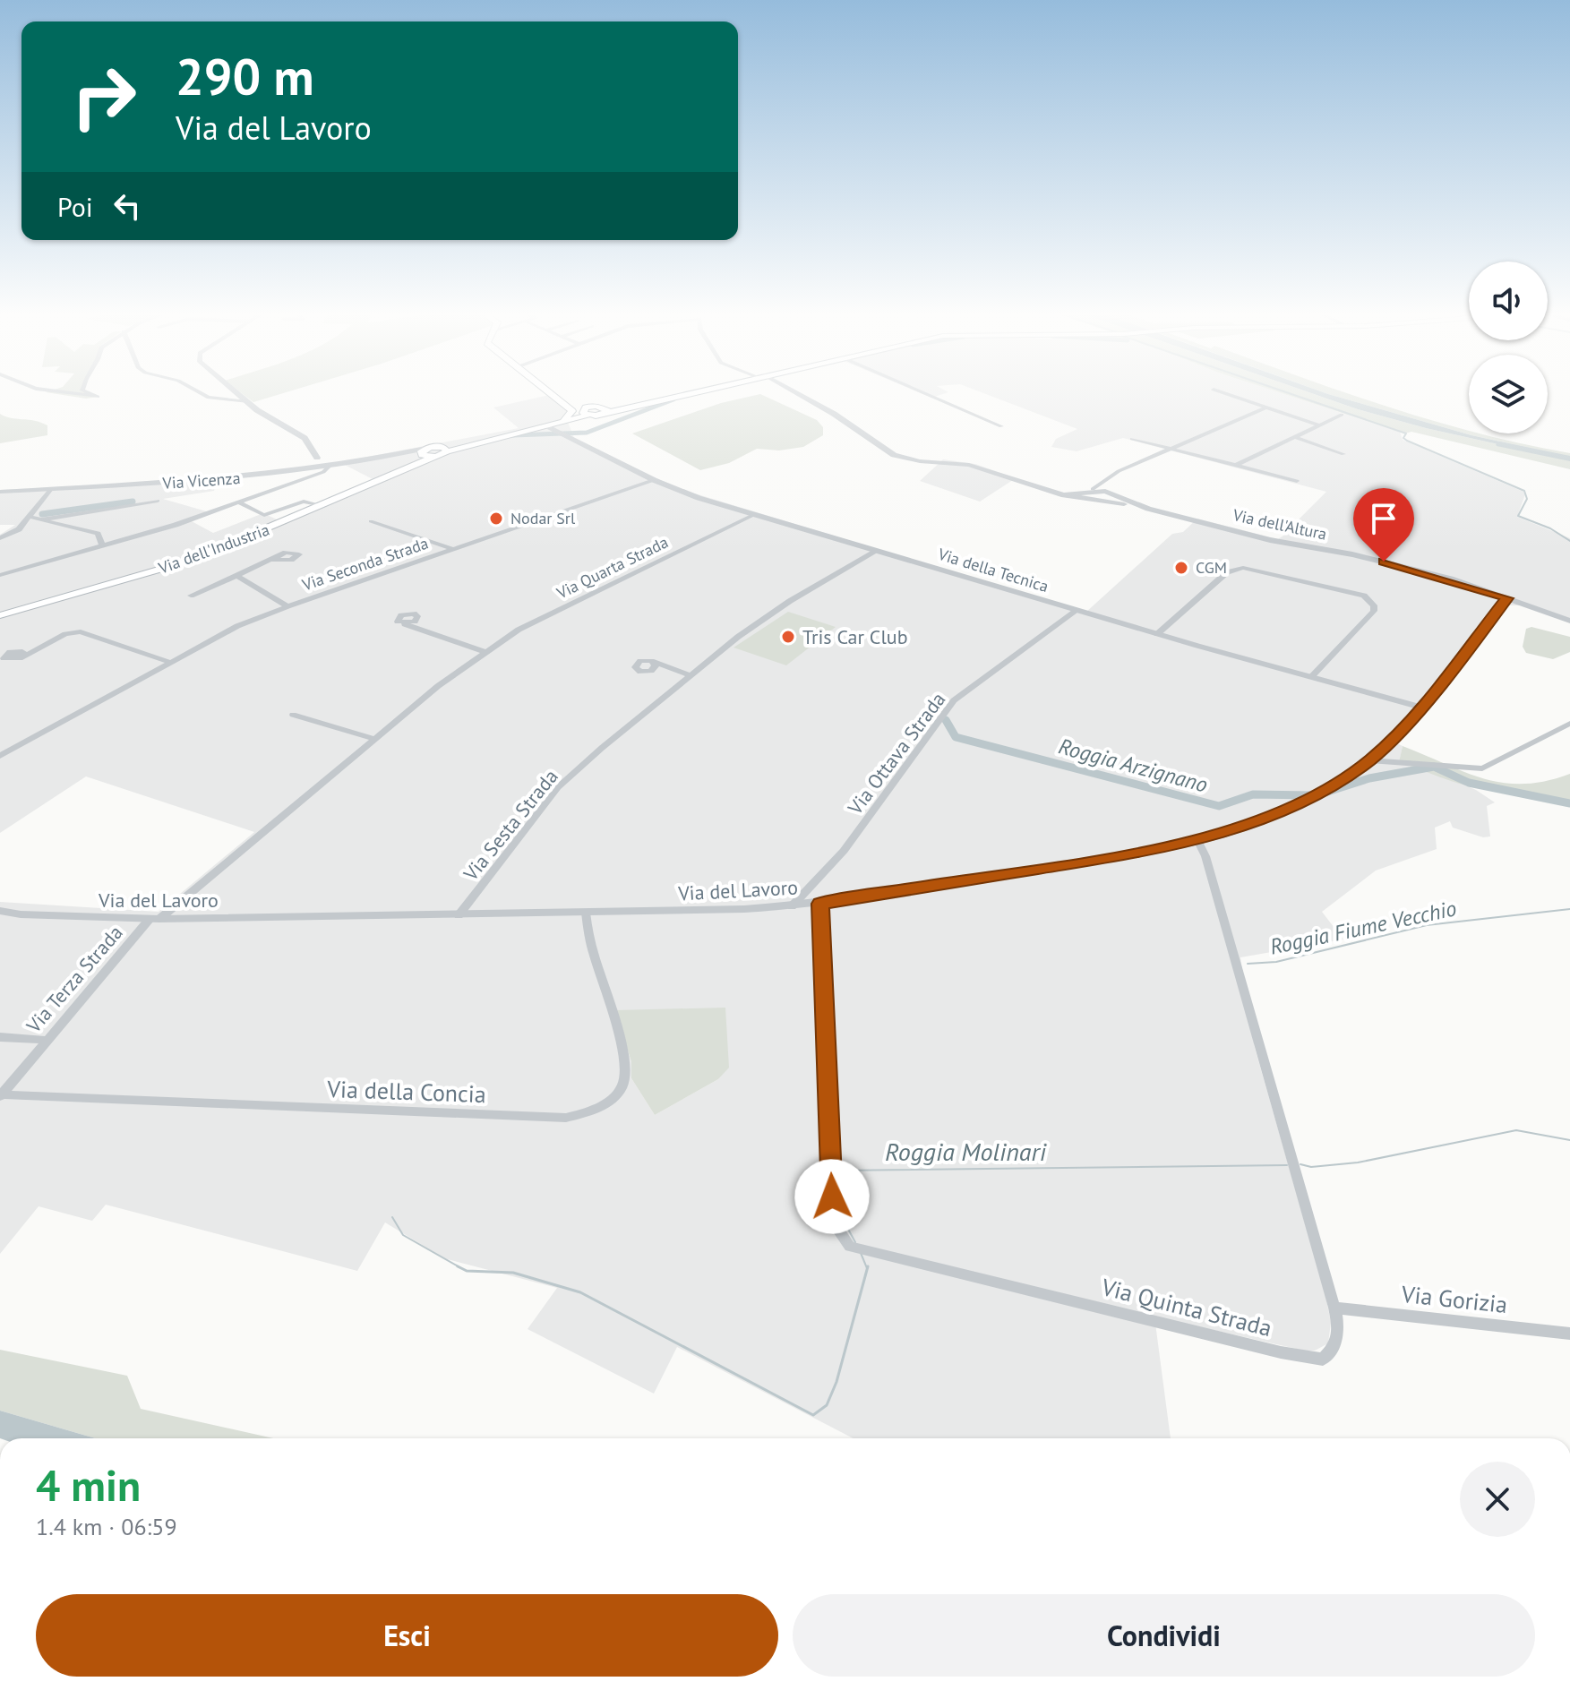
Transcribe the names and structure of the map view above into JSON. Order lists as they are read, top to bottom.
{
  "streets": {
    "main road": ["Via Vicenza", "Via dell'Industria"],
    "street": [
      "Via dell'Altura",
      "Via Seconda Strada",
      "Via Quarta Strada",
      "Via della Tecnica",
      "Via Ottava Strada",
      "Via Sesta Strada",
      "Via del Lavoro",
      "Via Terza Strada",
      "Via della Concia",
      "Via Gorizia",
      "Via Quinta Strada"
    ]
  },
  "crossings": [
    ["Via Vicenza", "Via dell'Industria"],
    ["Via Vicenza", "Via della Tecnica"],
    ["Via dell'Altura", "Via del Lavoro"],
    ["Via Seconda Strada", "Via della Tecnica"],
    ["Via Quarta Strada", "Via della Tecnica"],
    ["Via Quarta Strada", "Via del Lavoro"],
    ["Via Quarta Strada", "Via Terza Strada"],
    ["Via della Tecnica", "Via Ottava Strada"],
    ["Via della Tecnica", "Via Sesta Strada"],
    ["Via della Tecnica", "Via del Lavoro"],
    ["Via Ottava Strada", "Via del Lavoro"],
    ["Via Sesta Strada", "Via del Lavoro"],
    ["Via del Lavoro", "Via Terza Strada"],
    ["Via del Lavoro", "Via della Concia"],
    ["Via del Lavoro", "Via Quinta Strada"],
    ["Via Terza Strada", "Via della Concia"],
    ["Via Gorizia", "Via Quinta Strada"]
  ],
  "water": ["Roggia Arzignano", "Roggia Fiume Vecchio", "Roggia Molinari"],
  "places": ["Nodar Srl", "CGM", "Tris Car Club"],
  "page": {
    "turn": ["290 m", "Via del Lavoro"],
    "then": "Poi",
    "heading": ["4 min", "1.4 km · 06:59"],
    "buttons": ["Esci", "Condividi"]
  }
}
